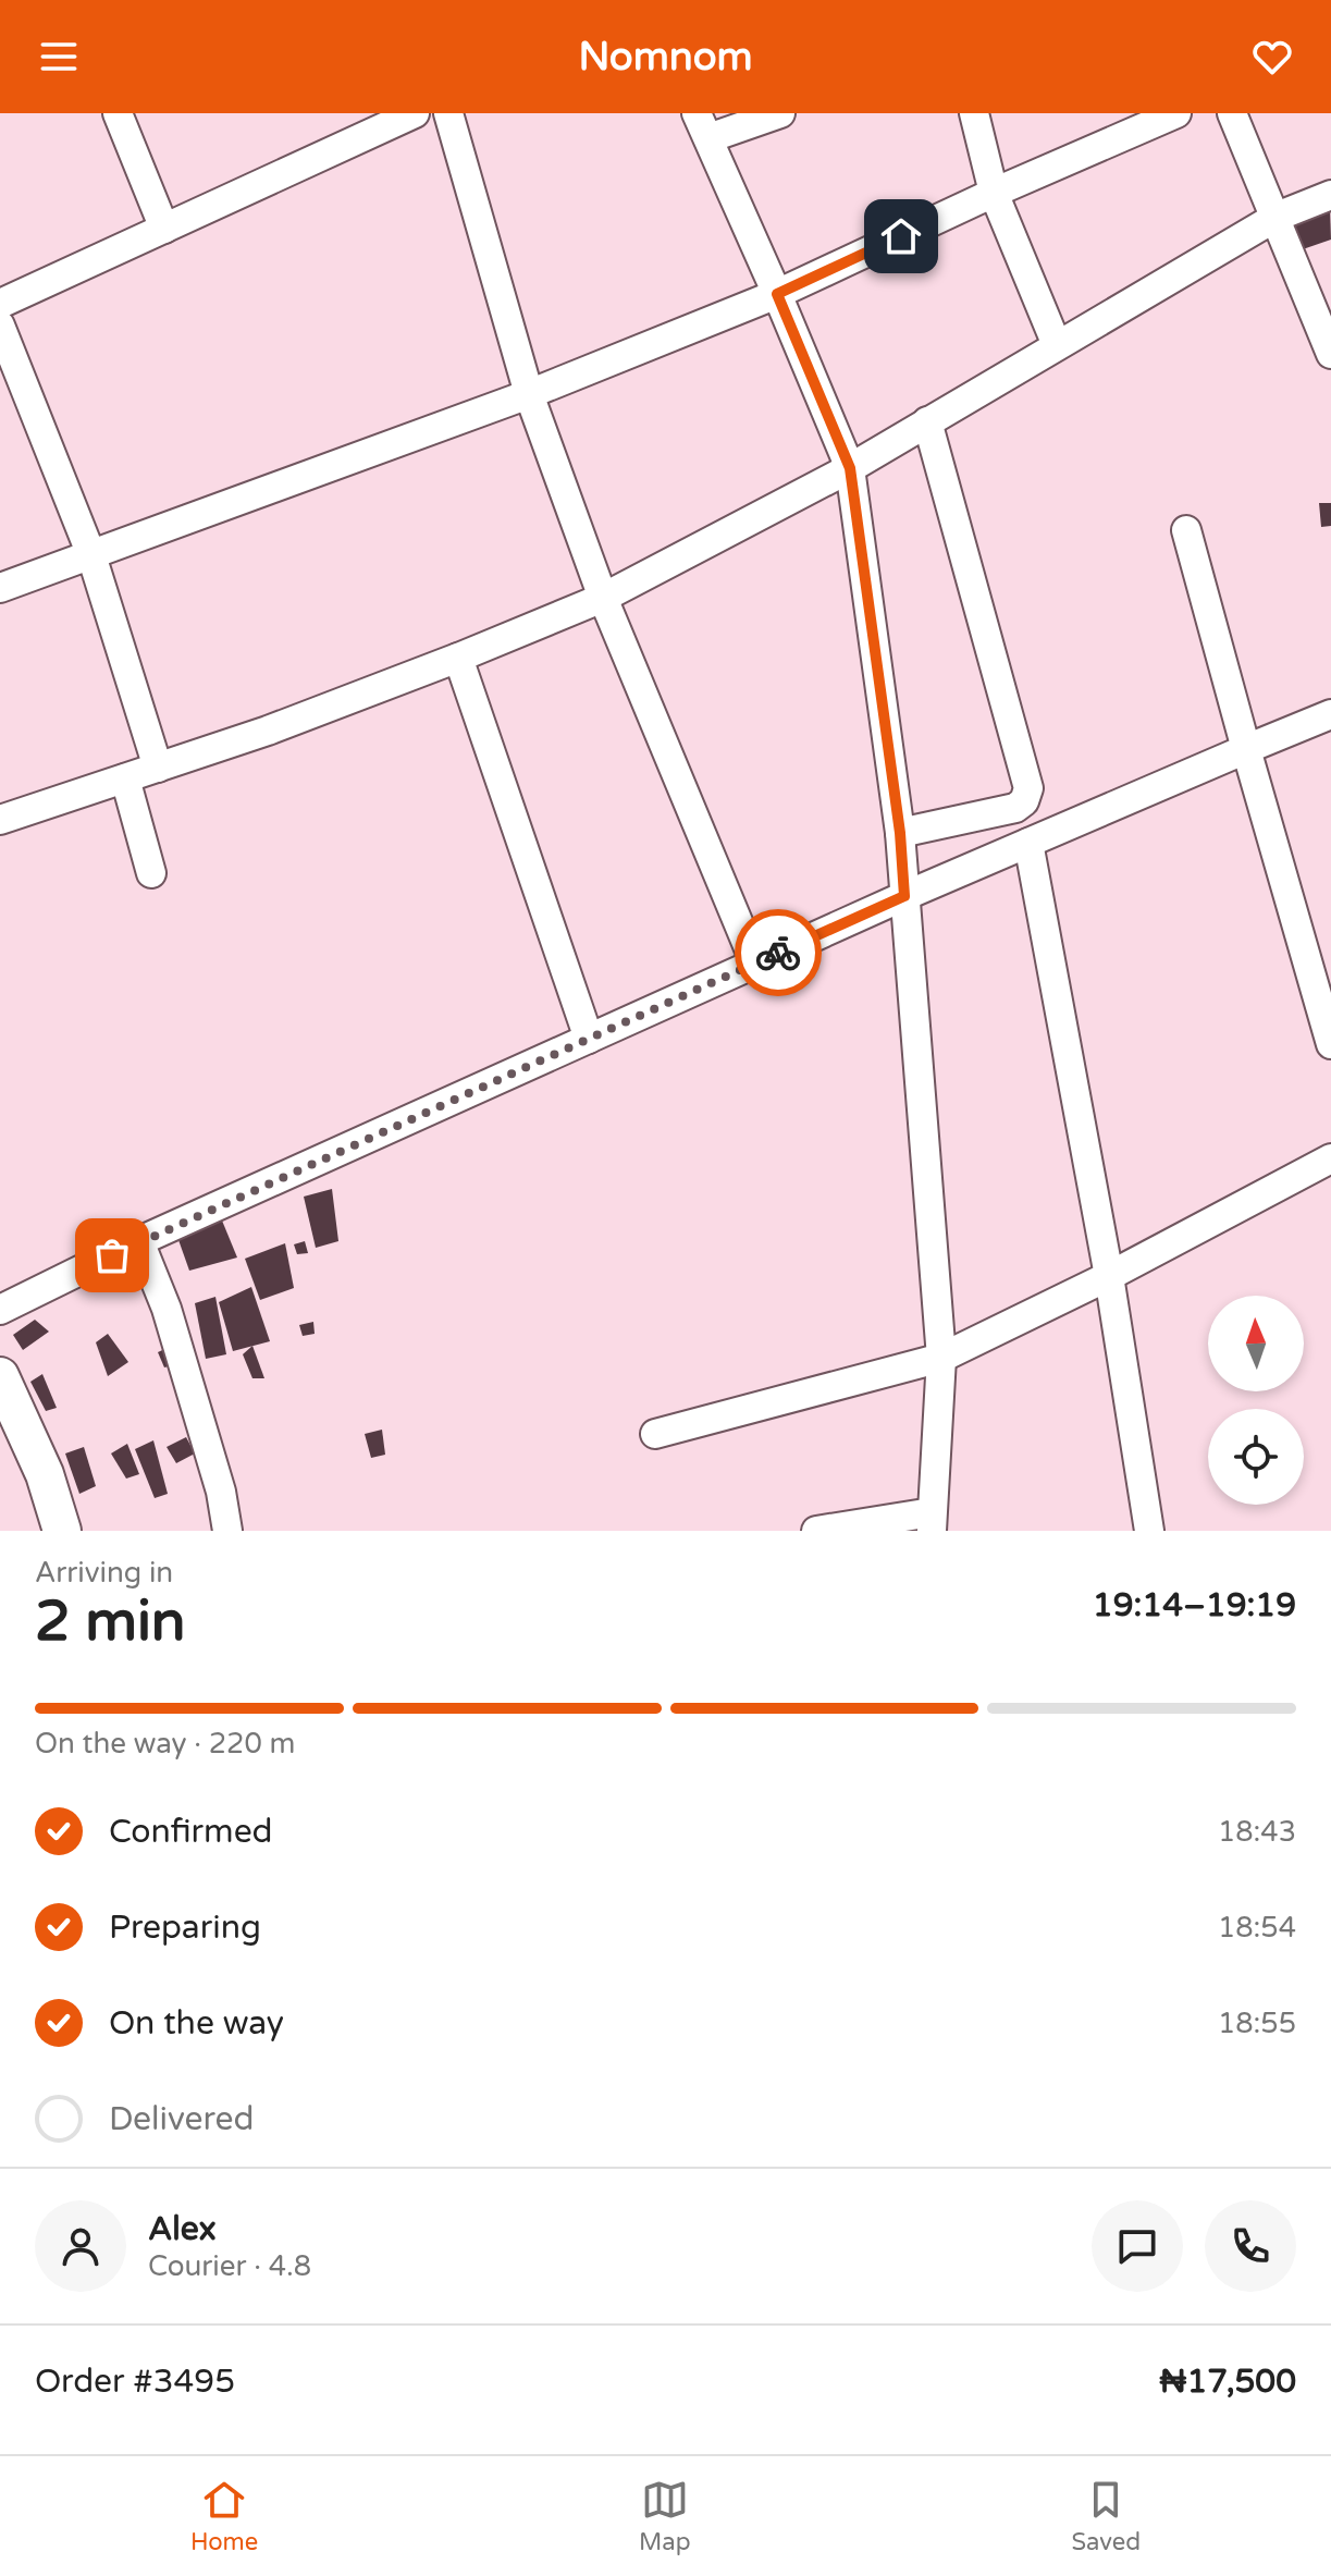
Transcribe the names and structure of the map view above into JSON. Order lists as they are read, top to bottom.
{
  "north": "top",
  "page": {
    "header": "Nomnom",
    "heading": ["2 min", "Arriving in", "19:14–19:19"],
    "panel": [
      "Alex",
      "Courier · 4.8",
      "Order #3495",
      "₦17,500"
    ],
    "bar": "On the way · 220 m",
    "list": [
      ["Confirmed", "18:43"],
      ["Preparing", "18:54"],
      ["On the way", "18:55"],
      "Delivered"
    ],
    "tabs": ["Home", "Map", "Saved"]
  }
}
